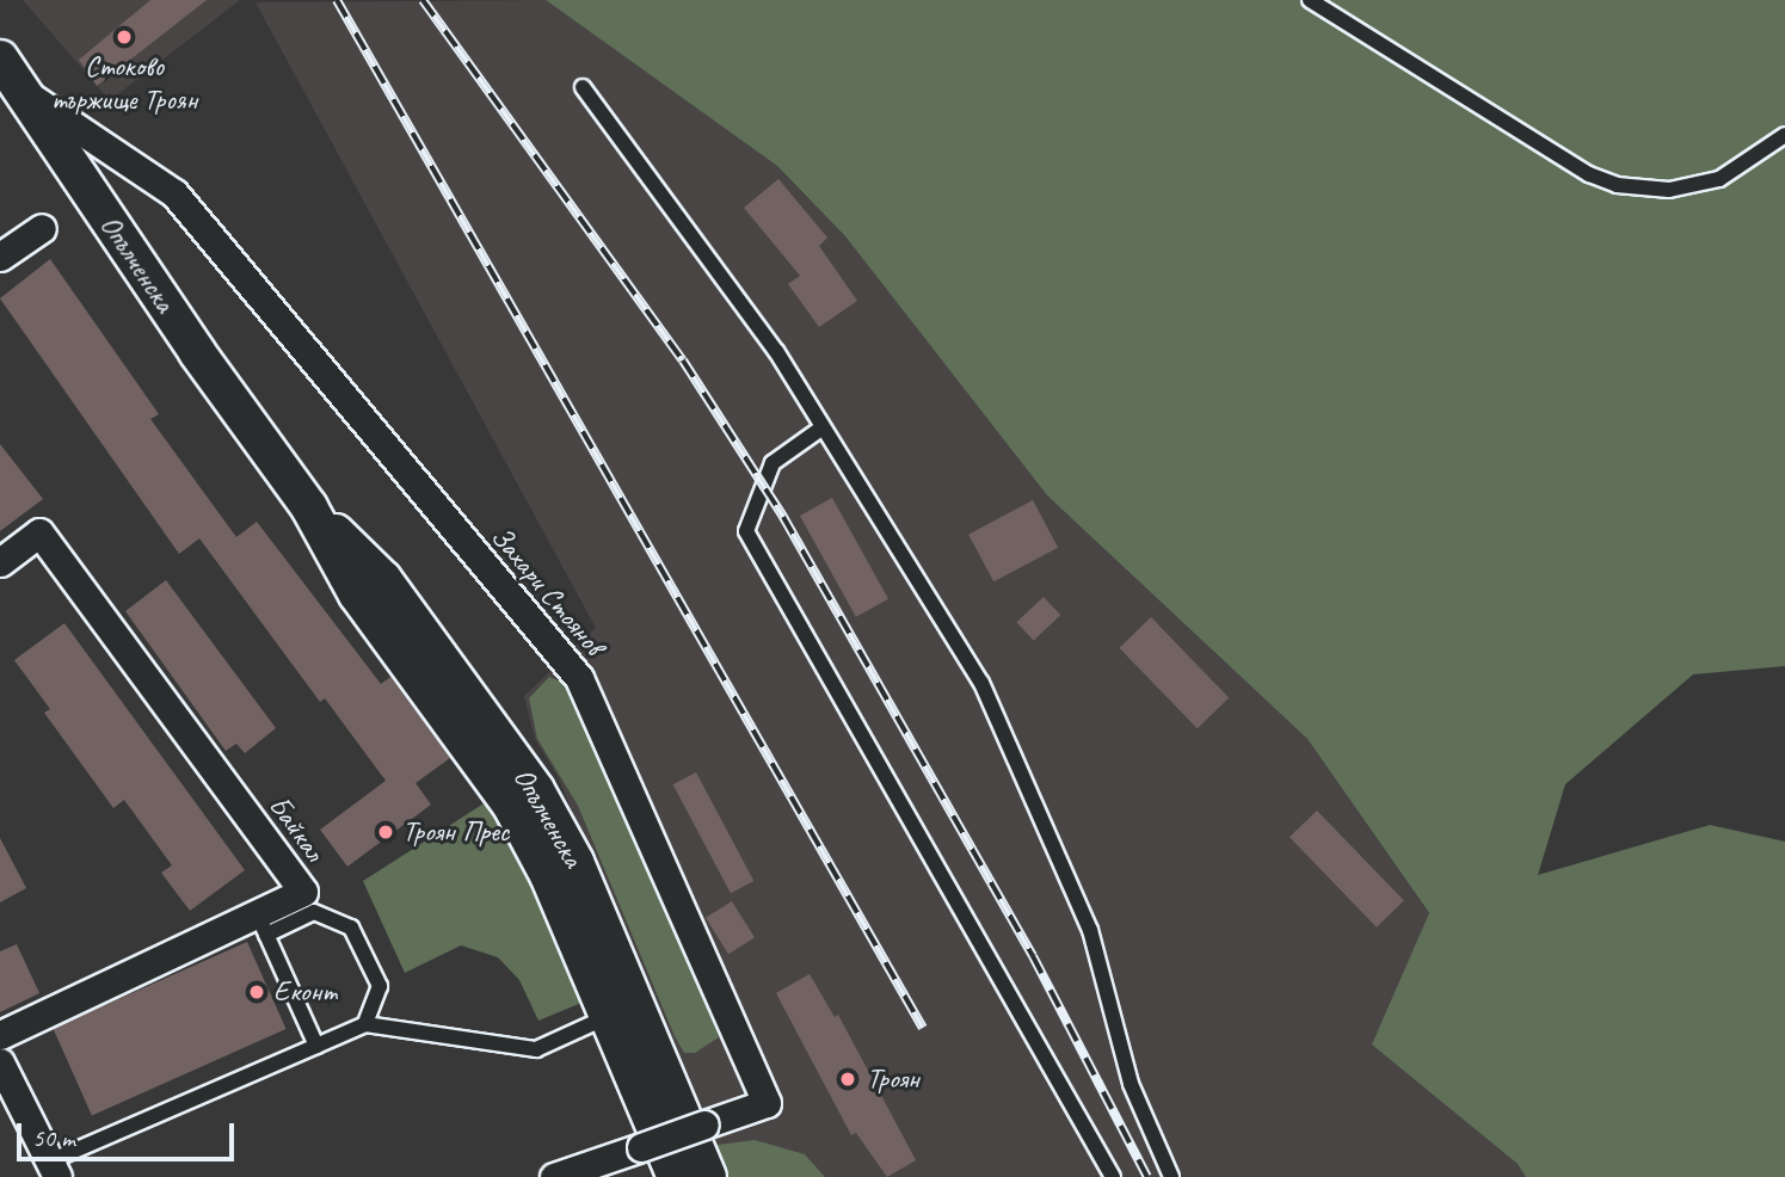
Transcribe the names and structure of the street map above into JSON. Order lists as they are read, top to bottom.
{
  "streets": {
    "street": ["Опълченска", "Захари Стоянов", "Байкал"]
  },
  "crossings": [
    ["Опълченска", "Захари Стоянов"]
  ],
  "places": [
    "Стоково тържище Троян",
    "Троян Прес",
    "Еконт",
    "Троян"
  ],
  "scale_bar": "50 m"
}
